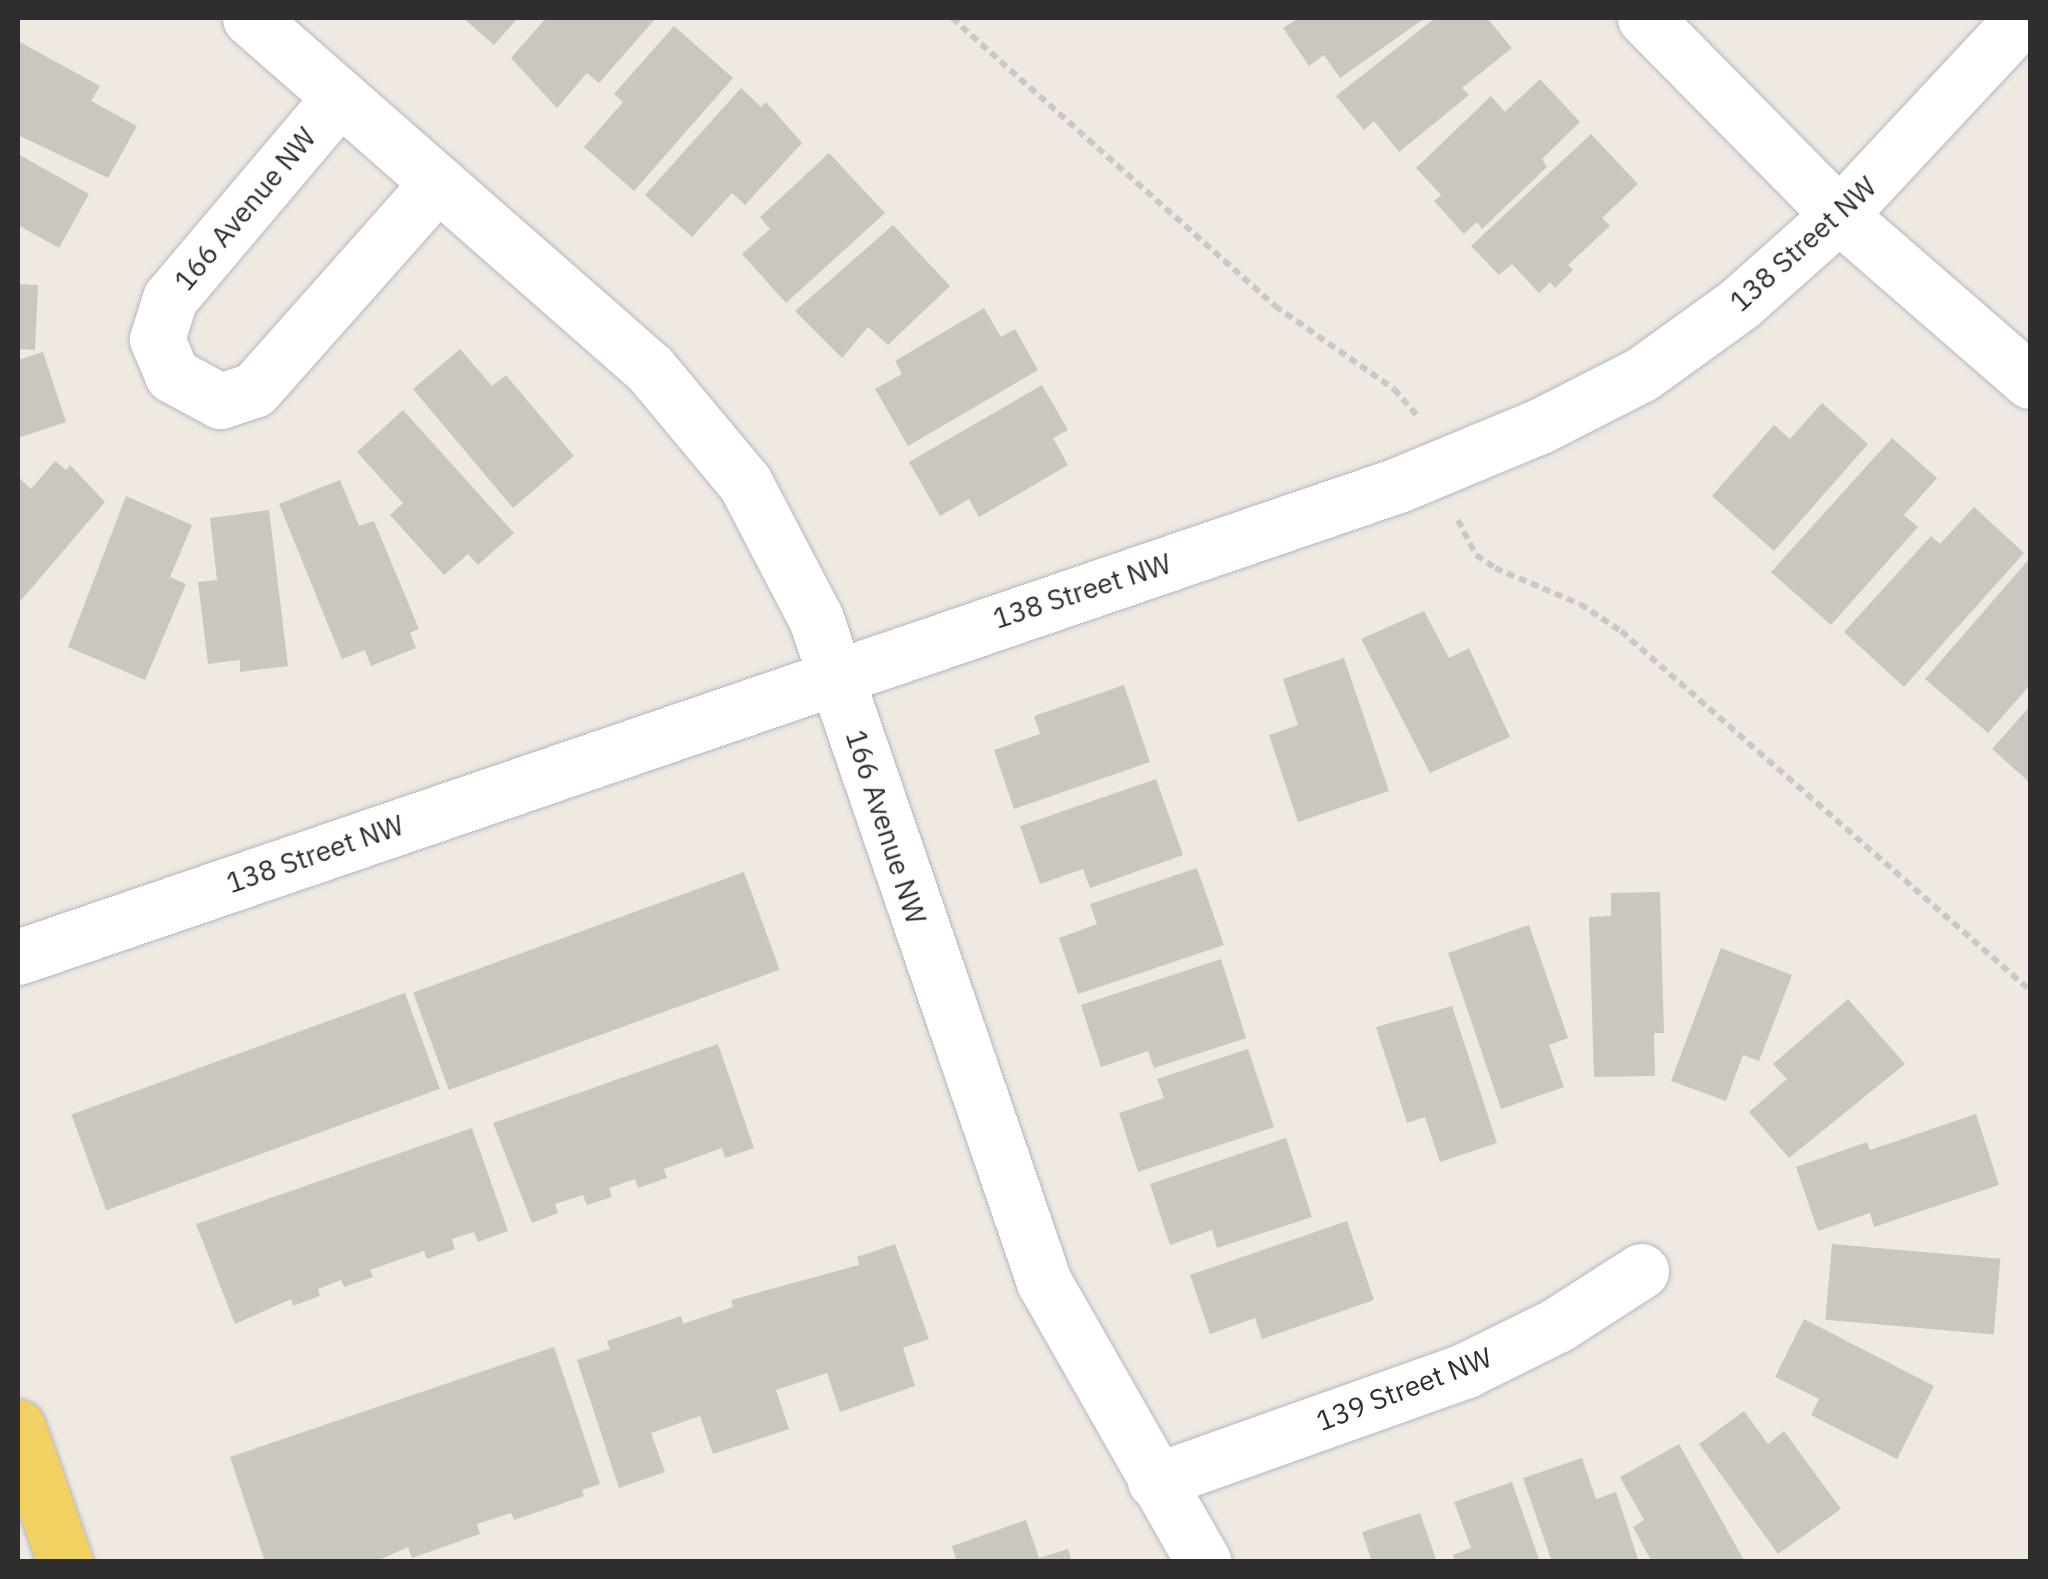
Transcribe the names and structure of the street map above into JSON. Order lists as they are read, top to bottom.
{
  "streets": {
    "street": ["166 Avenue NW", "138 Street NW", "139 Street NW"]
  },
  "crossings": [
    ["166 Avenue NW", "138 Street NW"],
    ["166 Avenue NW", "139 Street NW"]
  ]
}
